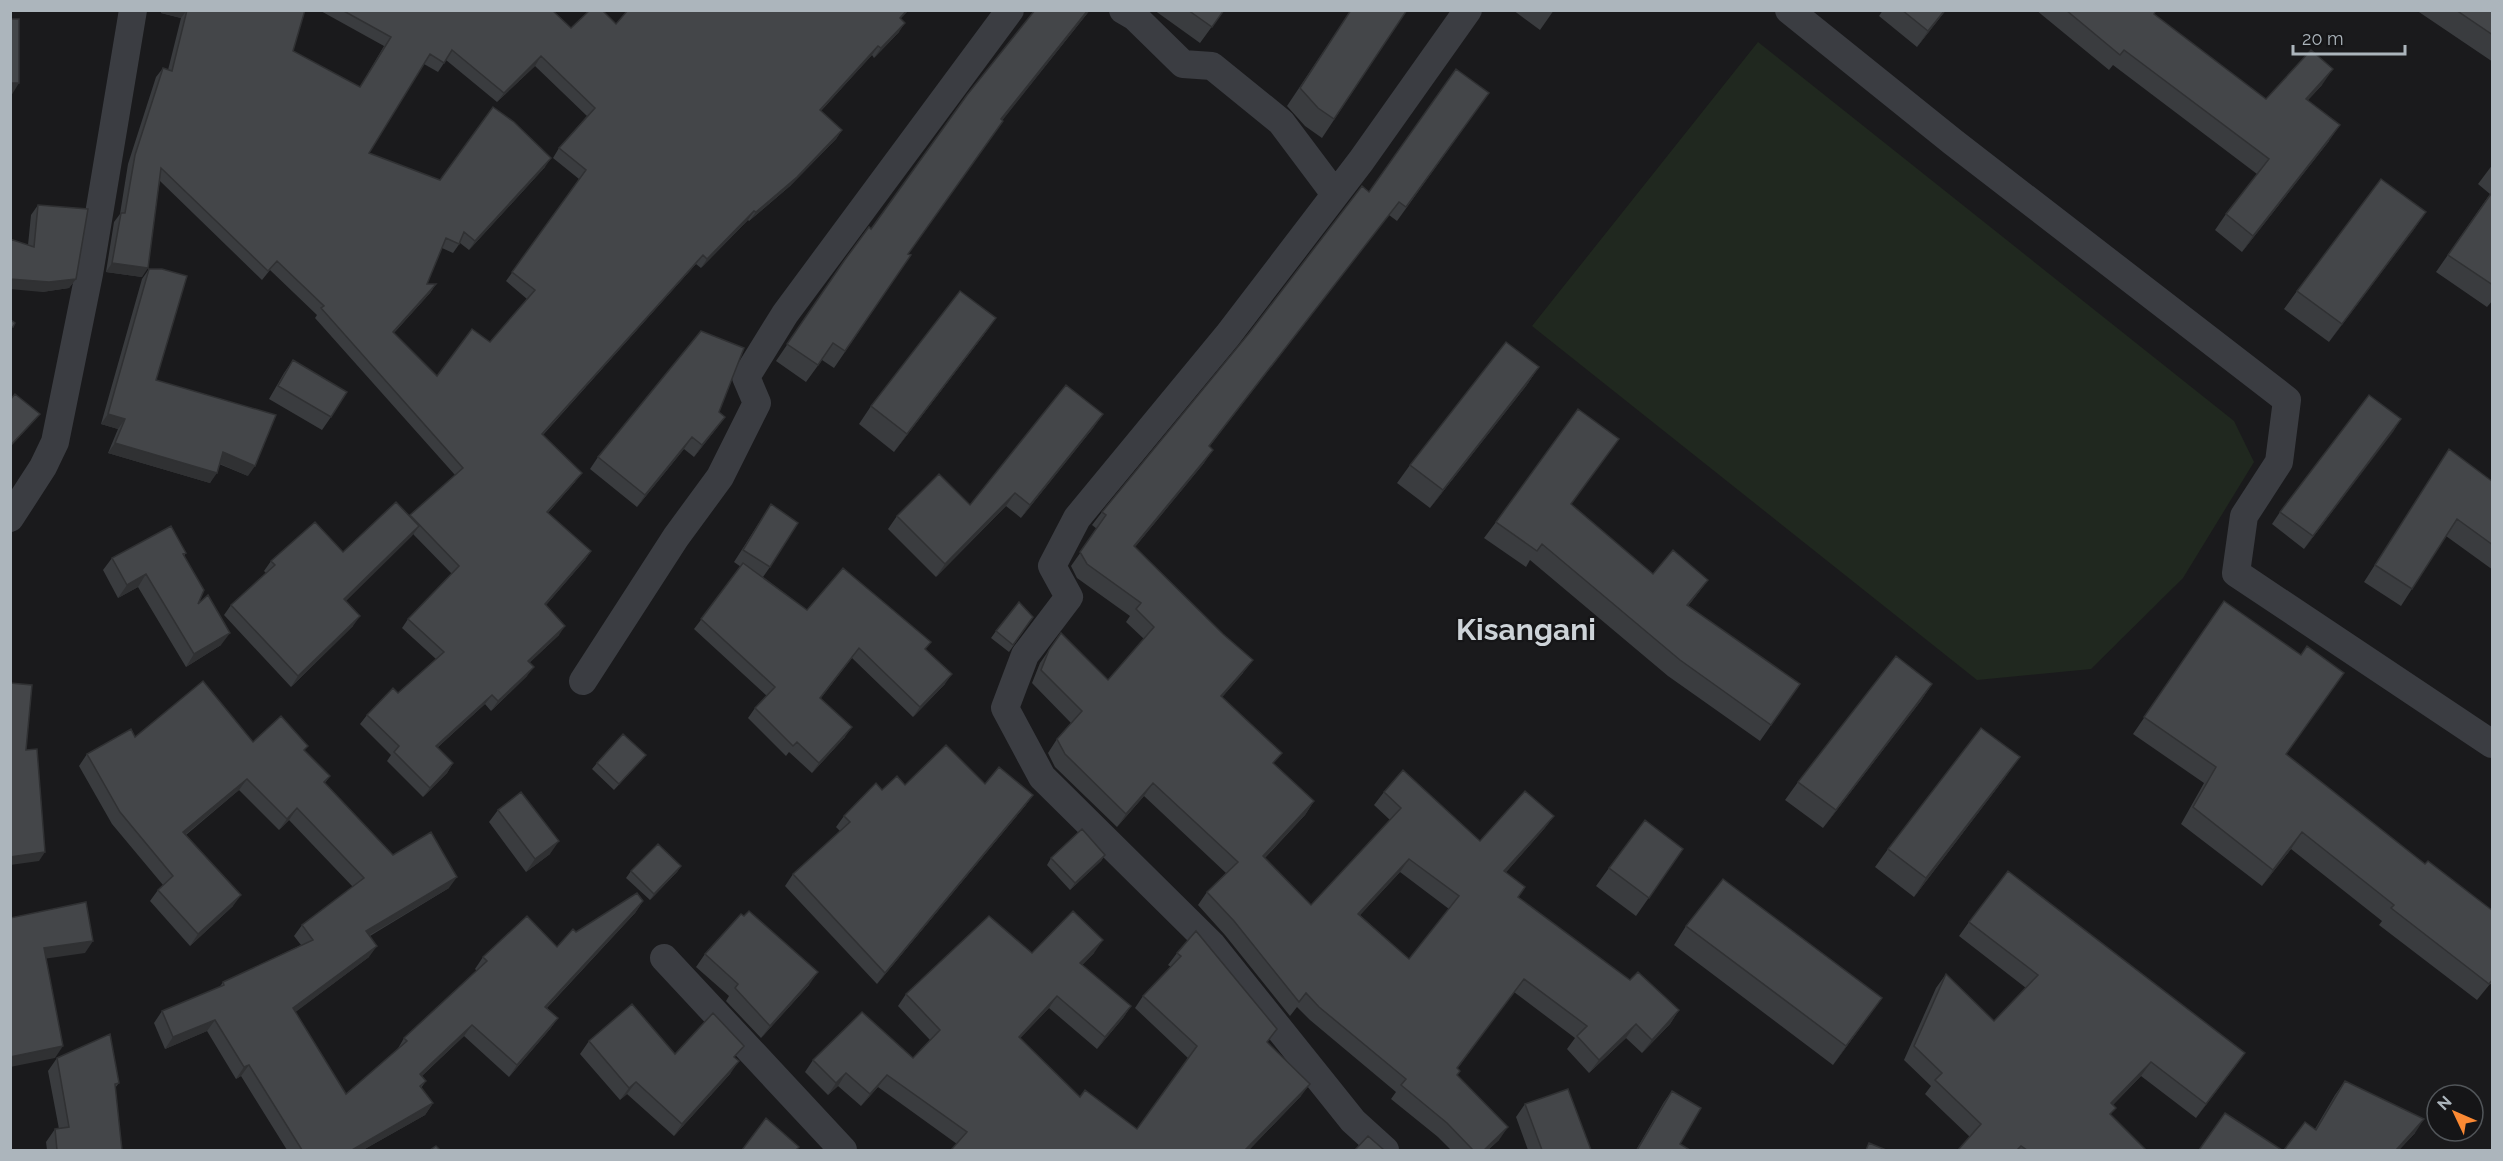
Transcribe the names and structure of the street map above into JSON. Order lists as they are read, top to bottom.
{
  "districts": ["Kisangani"],
  "scale_bar": "20 m",
  "north": "top left"
}
